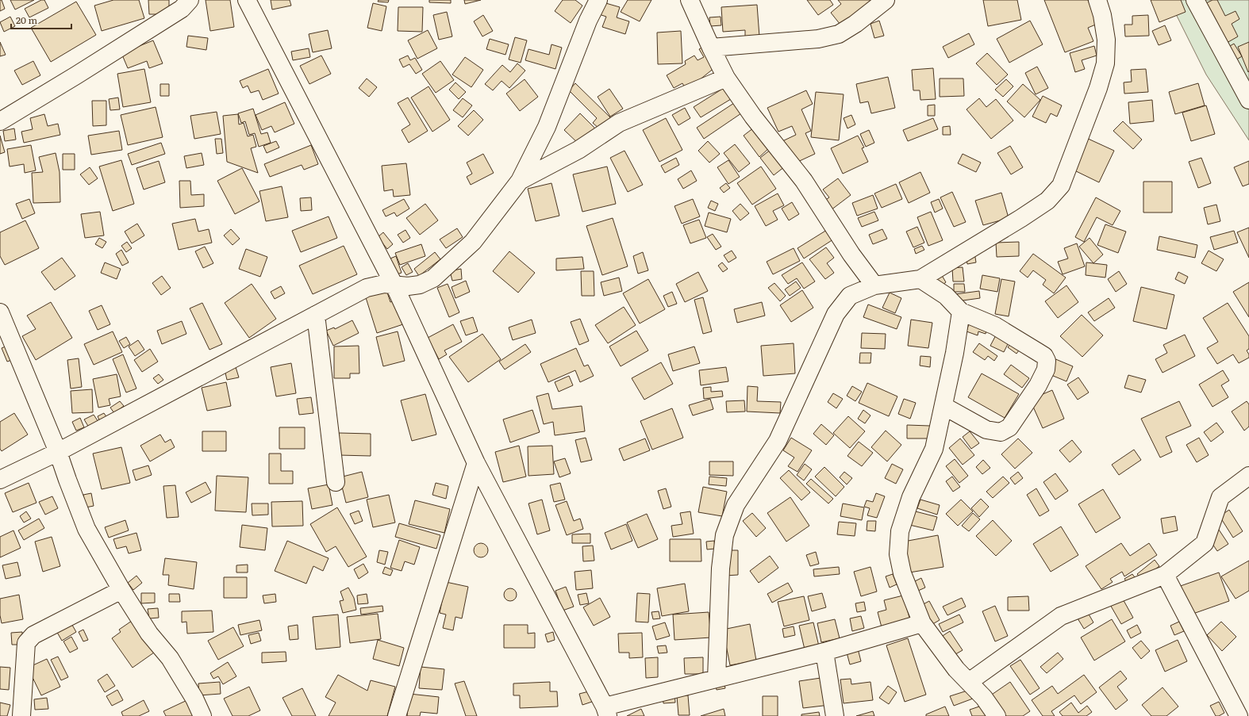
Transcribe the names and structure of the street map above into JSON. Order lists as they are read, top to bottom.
{
  "scale_bar": "20 m"
}
